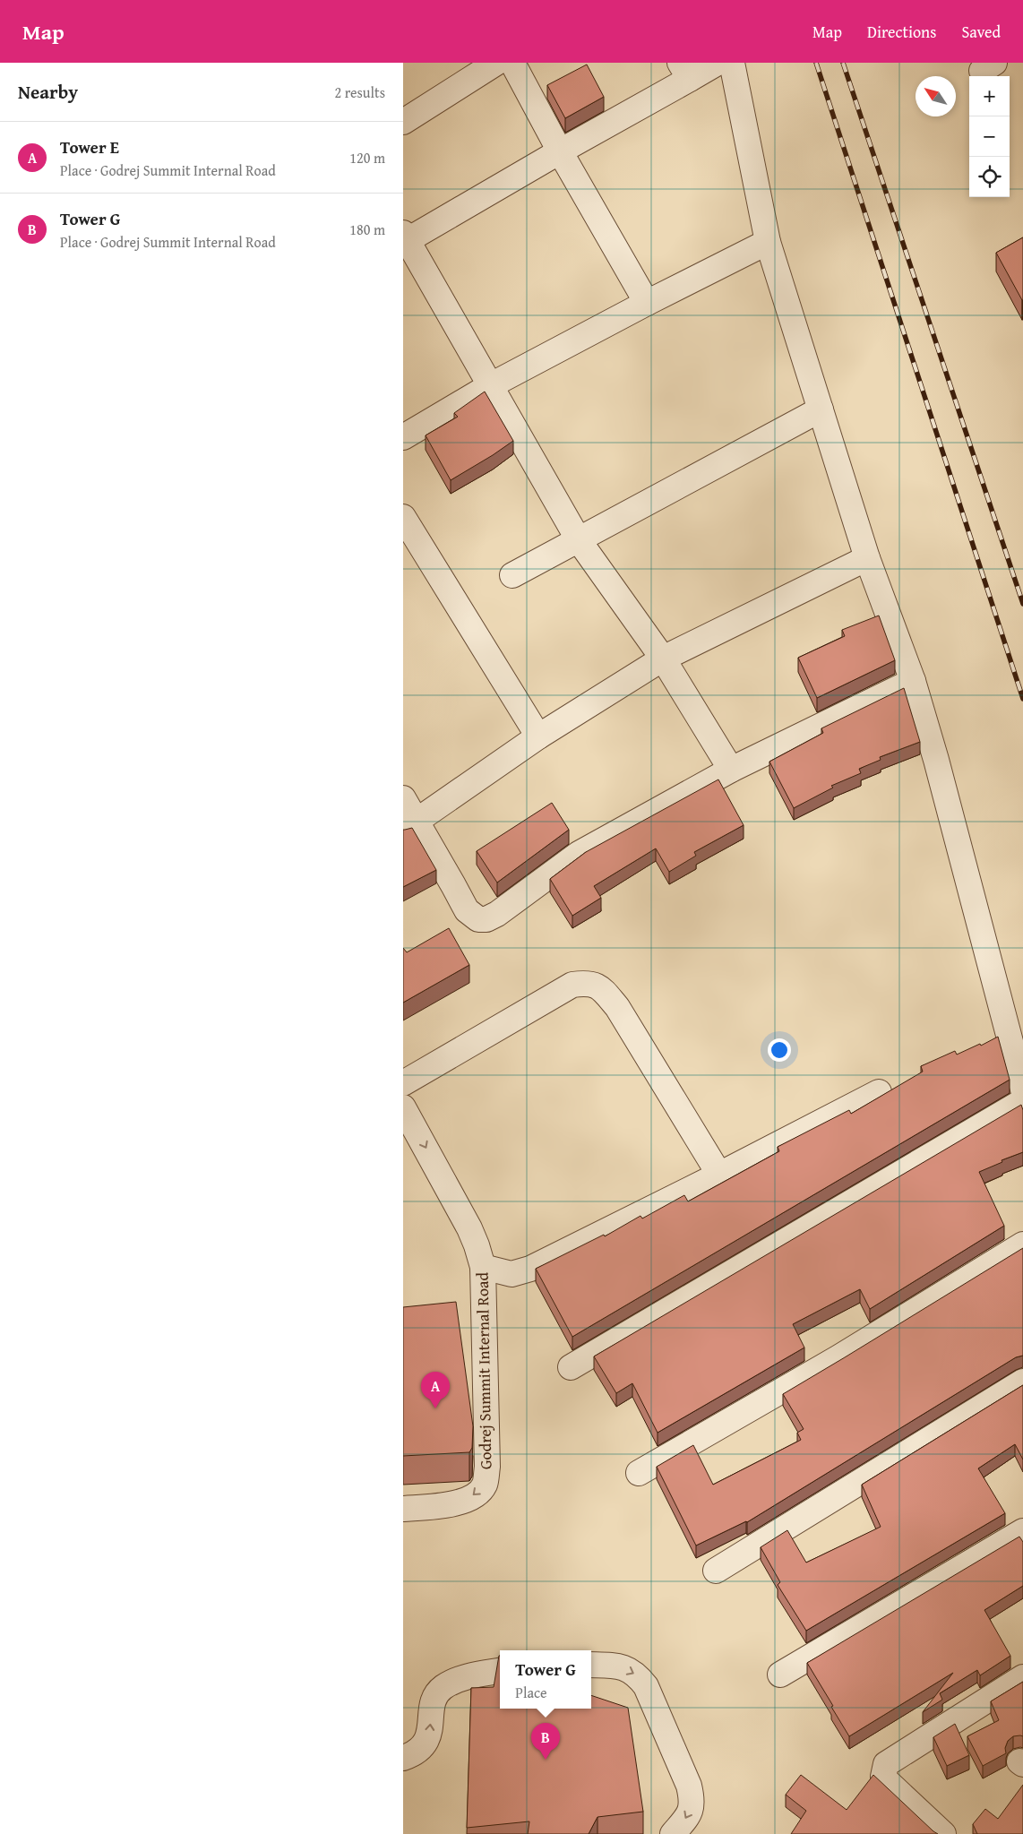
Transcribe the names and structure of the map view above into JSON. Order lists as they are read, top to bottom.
{
  "streets": {
    "street": ["Godrej Summit Internal Road"]
  },
  "one_way": ["Godrej Summit Internal Road"],
  "north": "top left",
  "page": {
    "header": "Map",
    "nav": ["Map", "Directions", "Saved"],
    "heading": ["Nearby", "2 results"],
    "map_buttons": ["+", "−"],
    "list": [
      {
        "mark": "A",
        "name": "Tower E",
        "note": "Place · Godrej Summit Internal Road",
        "value": "120 m"
      },
      {
        "mark": "B",
        "name": "Tower G",
        "note": "Place · Godrej Summit Internal Road",
        "value": "180 m"
      }
    ],
    "pins": ["A", "B"],
    "popup": ["Tower G", "Place"]
  }
}
